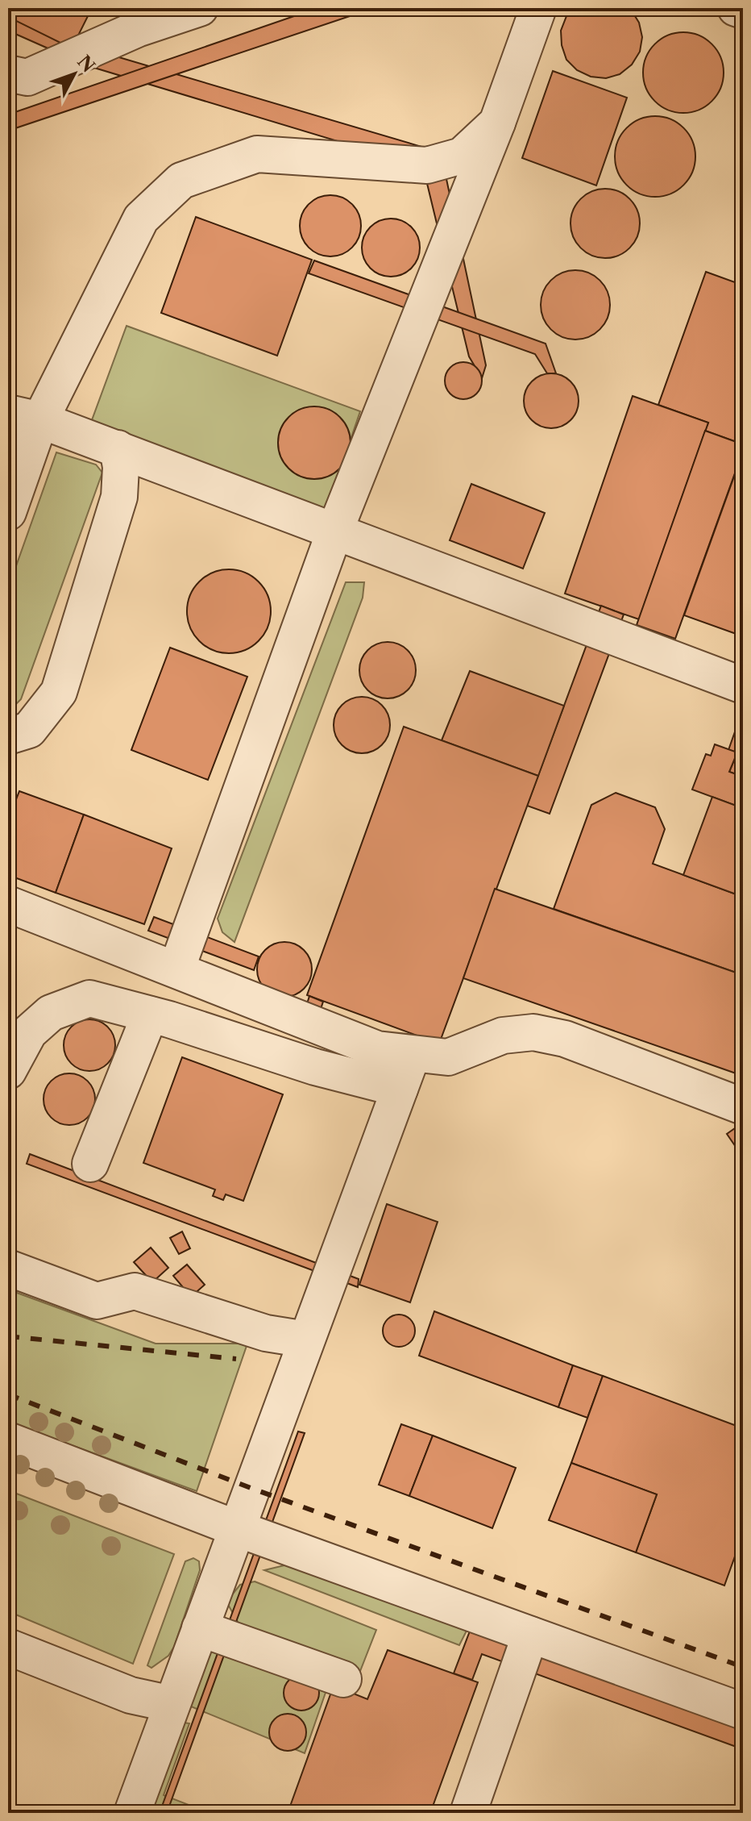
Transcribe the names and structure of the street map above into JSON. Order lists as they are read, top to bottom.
{
  "north": "top right"
}
